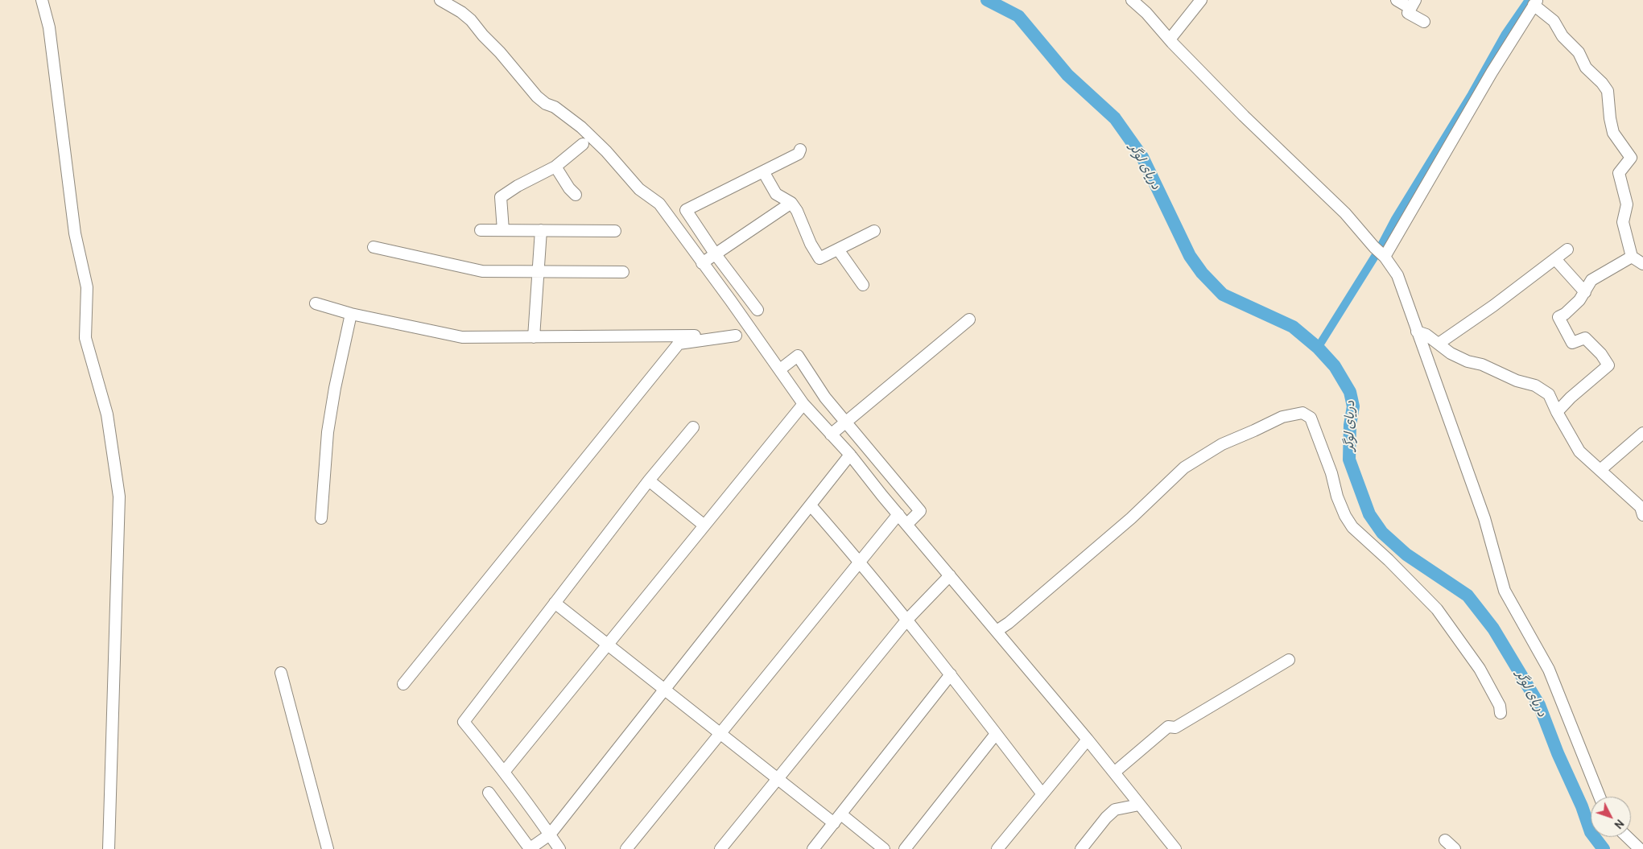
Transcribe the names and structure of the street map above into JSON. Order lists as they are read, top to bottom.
{
  "water": ["دریای لوگر"],
  "north": "bottom right"
}
